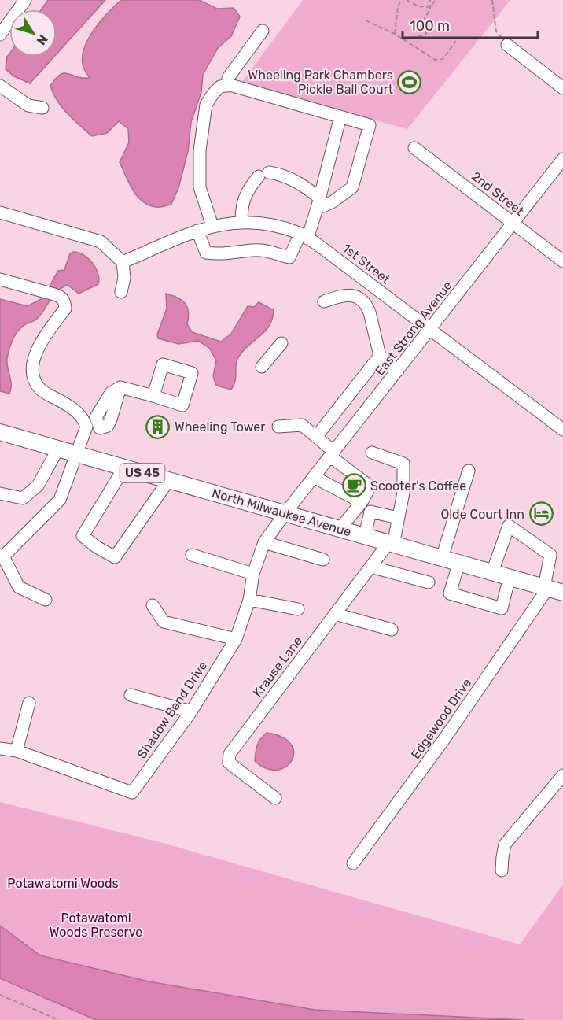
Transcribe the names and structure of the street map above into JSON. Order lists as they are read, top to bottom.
{
  "streets": {
    "main road": ["US 45", "North Milwaukee Avenue"],
    "street": [
      "2nd Street",
      "1st Street",
      "East Strong Avenue",
      "Krause Lane",
      "Shadow Bend Drive",
      "Edgewood Drive"
    ]
  },
  "crossings": [
    ["2nd Street", "East Strong Avenue"],
    ["1st Street", "East Strong Avenue"],
    ["East Strong Avenue", "North Milwaukee Avenue"],
    ["East Strong Avenue", "Shadow Bend Drive"],
    ["North Milwaukee Avenue", "Krause Lane"],
    ["North Milwaukee Avenue", "Shadow Bend Drive"],
    ["North Milwaukee Avenue", "Edgewood Drive"]
  ],
  "parks": ["Potawatomi Woods", "Potawatomi Woods Preserve"],
  "places": {
    "sports": ["Wheeling Park Chambers Pickle Ball Court"],
    "building": ["Wheeling Tower"],
    "cafe": ["Scooter's Coffee"],
    "hotel": ["Olde Court Inn"]
  },
  "scale_bar": "100 m",
  "north": "bottom right"
}
